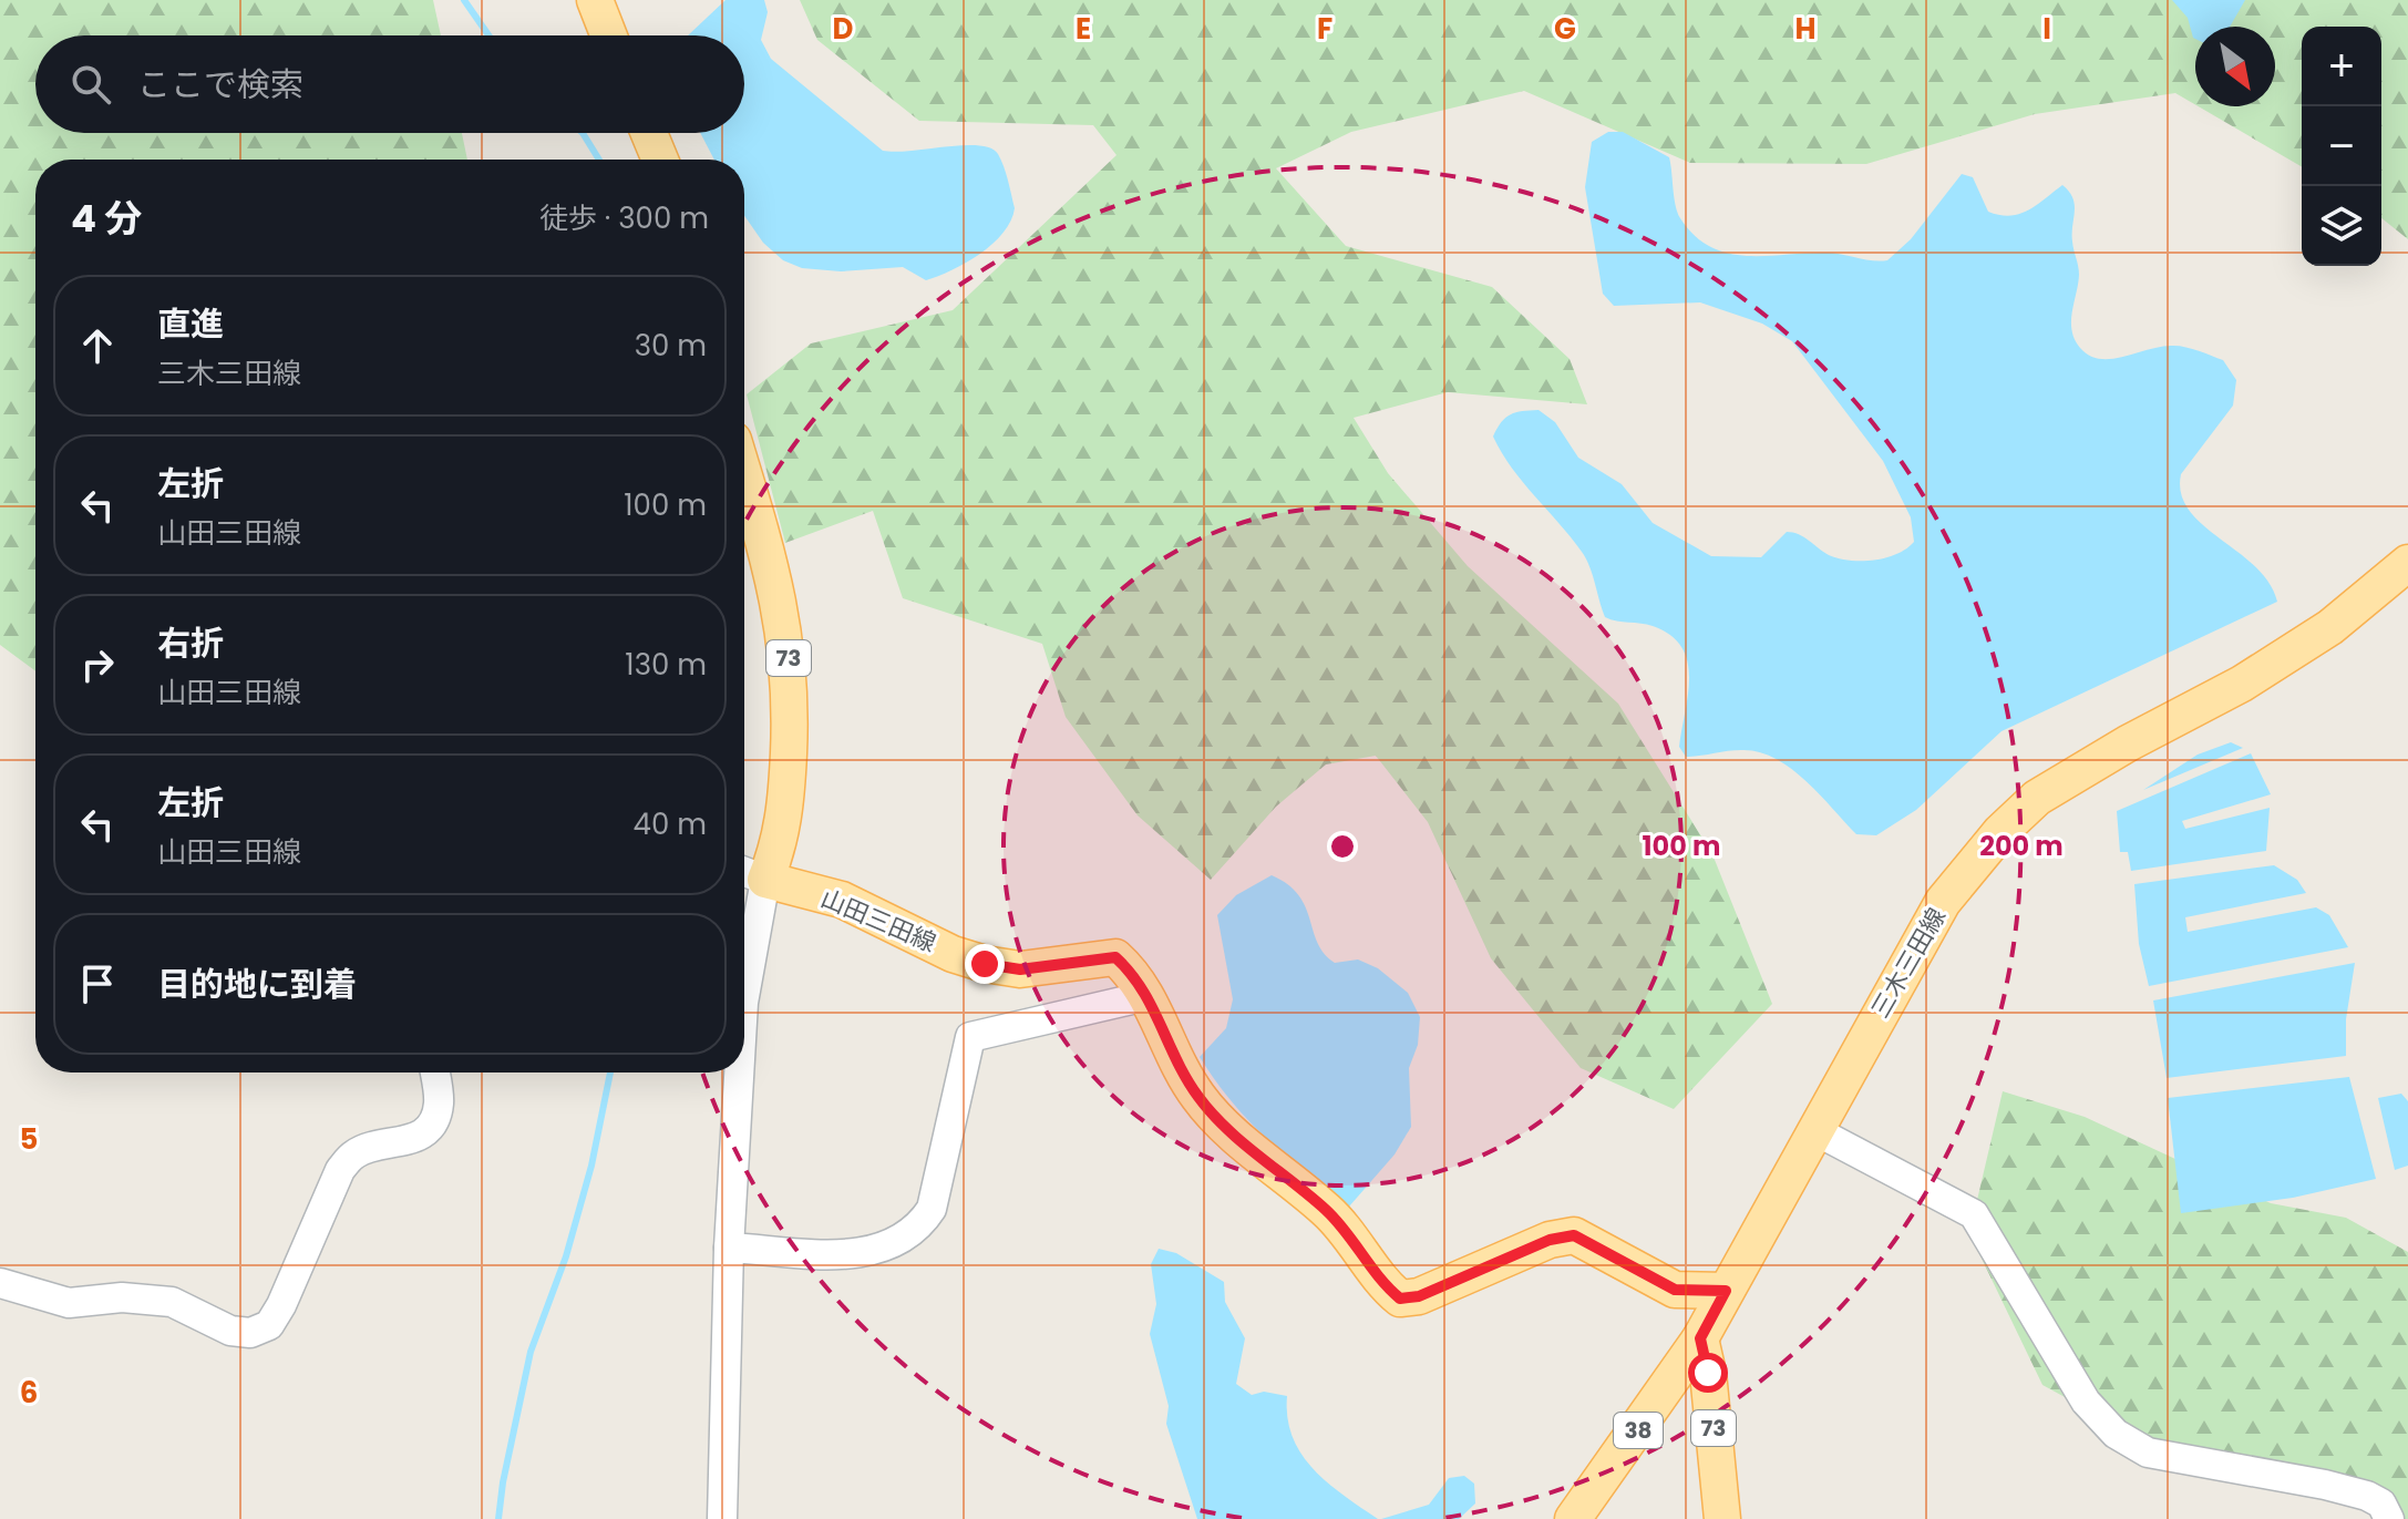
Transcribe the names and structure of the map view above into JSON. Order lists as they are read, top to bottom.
{
  "streets": {
    "main road": [
      "73",
      "山田三田線",
      "三木三田線",
      "38"
    ]
  },
  "crossings": [
    ["73", "山田三田線"],
    ["73", "三木三田線"],
    ["山田三田線", "三木三田線"]
  ],
  "north": "bottom right",
  "page": {
    "map_buttons": ["+", "−"],
    "search": "ここで検索",
    "heading": ["4 分", "徒歩 · 300 m"],
    "list": [
      ["直進", "三木三田線", "30 m"],
      ["左折", "山田三田線", "100 m"],
      ["右折", "山田三田線", "130 m"],
      ["左折", "山田三田線", "40 m"],
      "目的地に到着"
    ]
  },
  "grid": {
    "columns": [
      "D",
      "E",
      "F",
      "G",
      "H",
      "I"
    ],
    "rows": ["5", "6"]
  },
  "rings": ["100 m", "200 m"]
}
